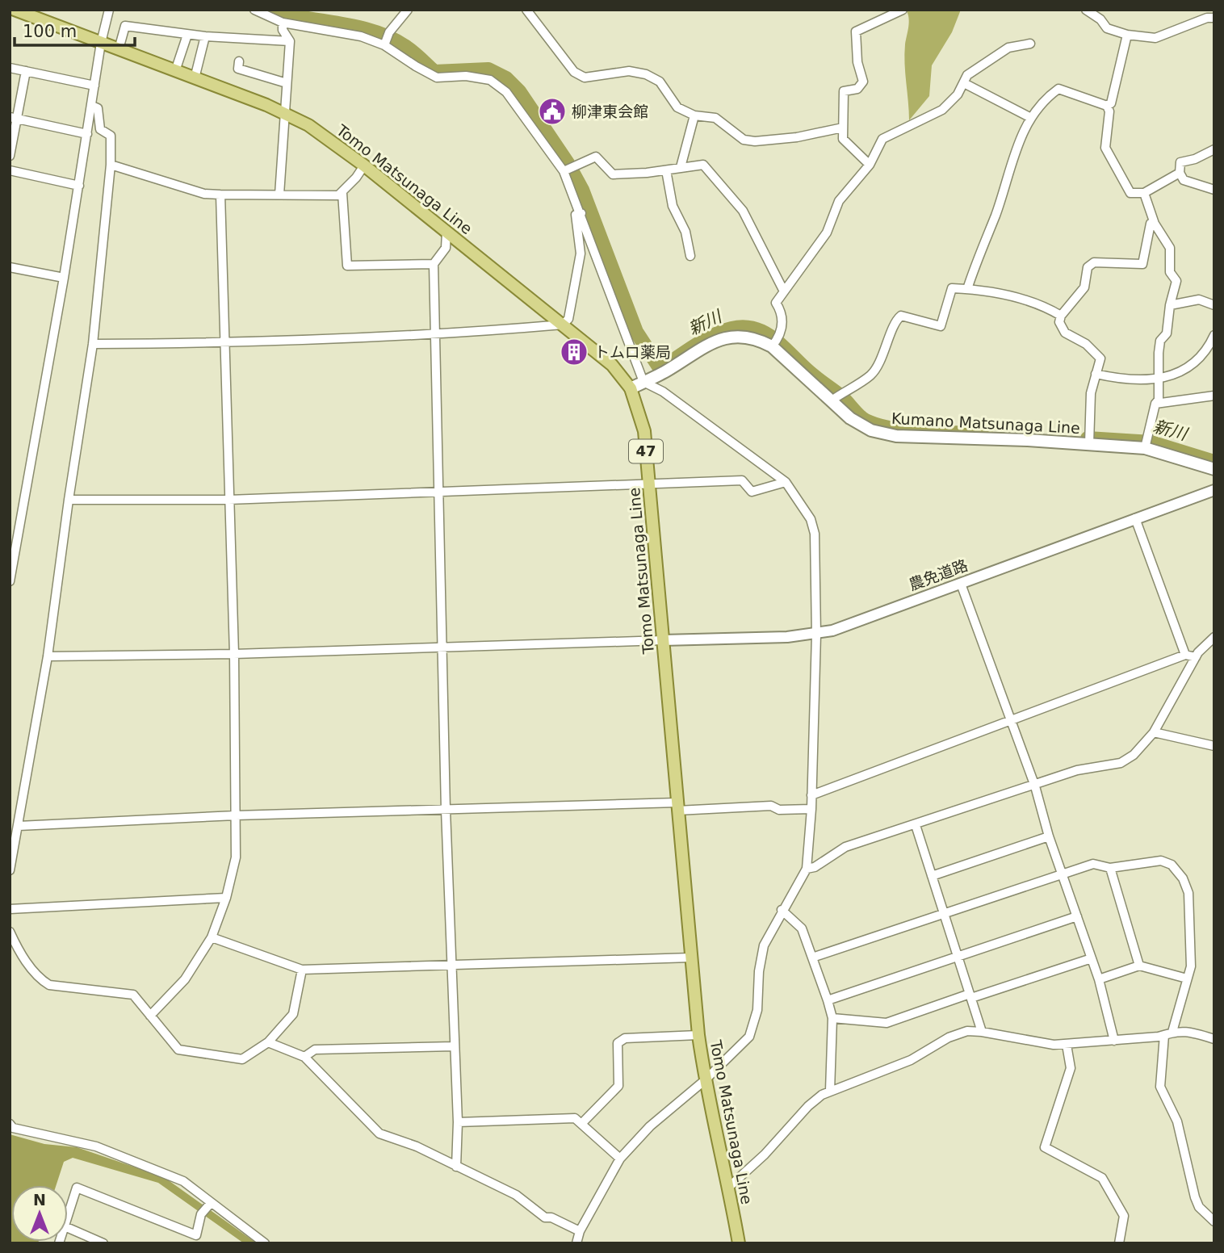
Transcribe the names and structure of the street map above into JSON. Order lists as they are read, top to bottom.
{
  "streets": {
    "main road": ["Tomo Matsunaga Line", "Kumano Matsunaga Line", "47"],
    "street": ["農免道路"]
  },
  "crossings": [
    ["Tomo Matsunaga Line", "Kumano Matsunaga Line"],
    ["Tomo Matsunaga Line", "農免道路"]
  ],
  "water": ["新川"],
  "places": {
    "public building": ["柳津東会館"],
    "building": ["トムロ薬局"]
  },
  "scale_bar": "100 m",
  "north": "top"
}
